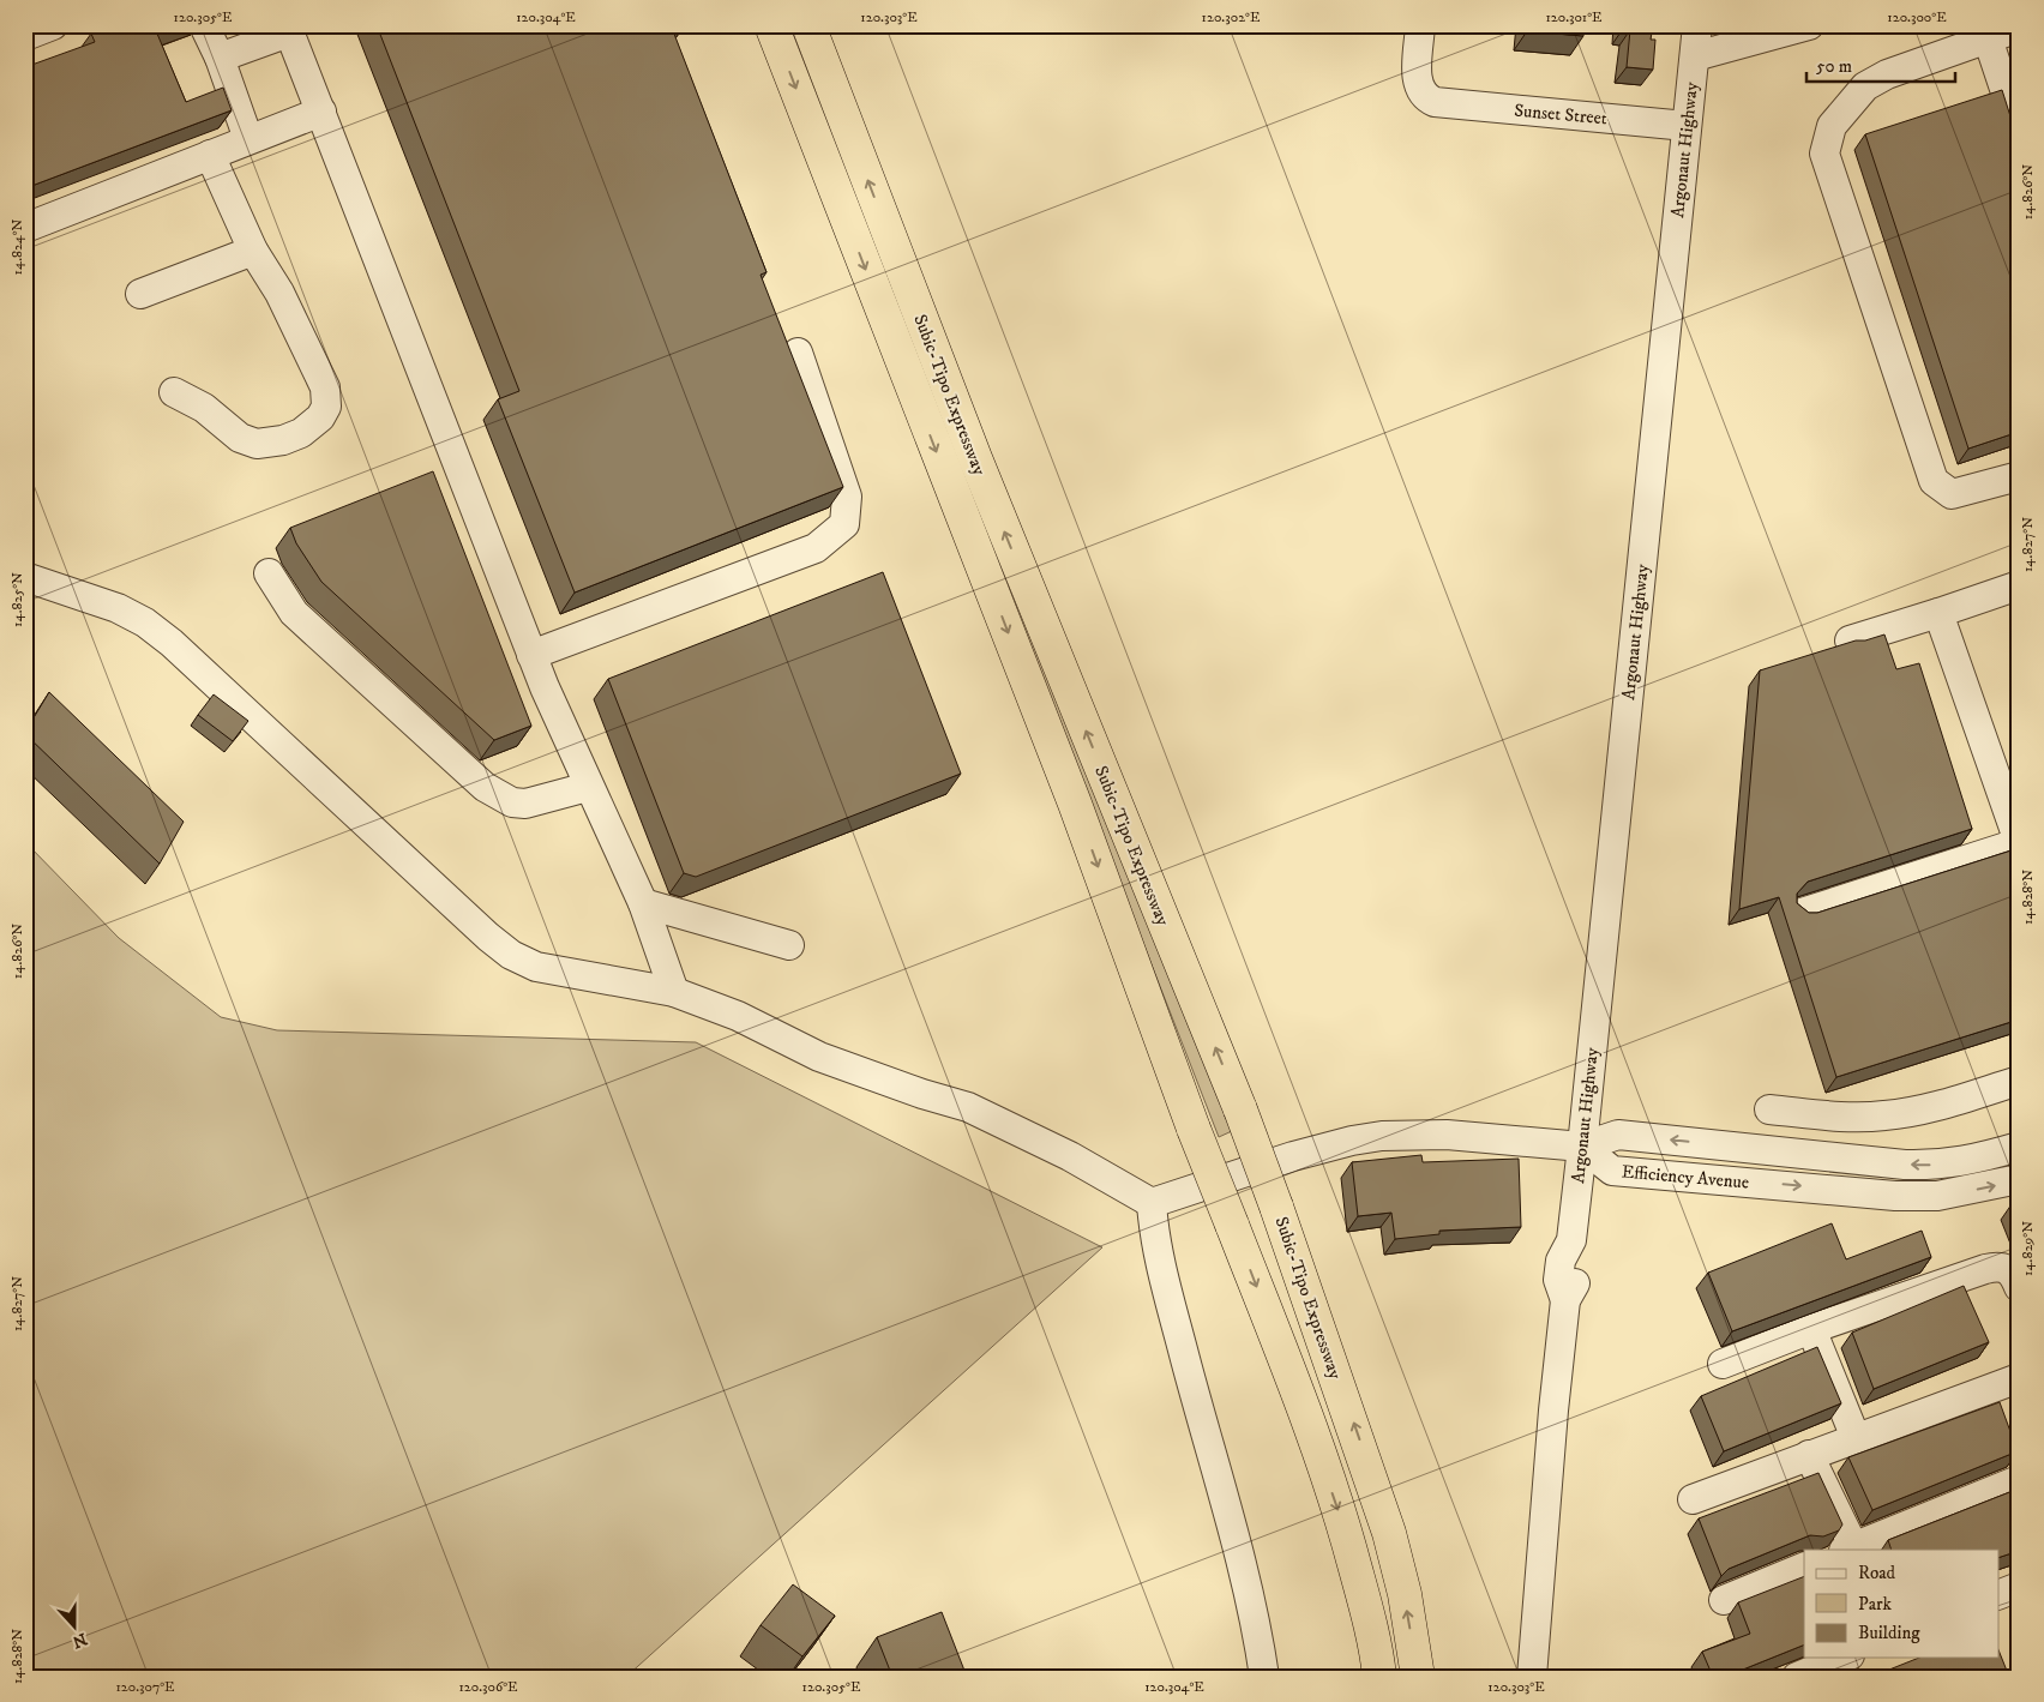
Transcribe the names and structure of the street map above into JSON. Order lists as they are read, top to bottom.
{
  "streets": {
    "highway": ["Subic-Tipo Expressway"],
    "street": ["Sunset Street", "Argonaut Highway", "Efficiency Avenue"]
  },
  "crossings": [
    ["Sunset Street", "Argonaut Highway"],
    ["Argonaut Highway", "Efficiency Avenue"]
  ],
  "legend": ["Road", "Park", "Building"],
  "scale_bar": "50 m",
  "north": "bottom",
  "coordinates": [
    "120.305°E",
    "120.304°E",
    "120.303°E",
    "120.302°E",
    "120.301°E",
    "120.300°E",
    "14.826°N",
    "14.824°N",
    "14.827°N",
    "14.825°N",
    "14.828°N",
    "14.829°N",
    "120.307°E",
    "120.306°E"
  ]
}
